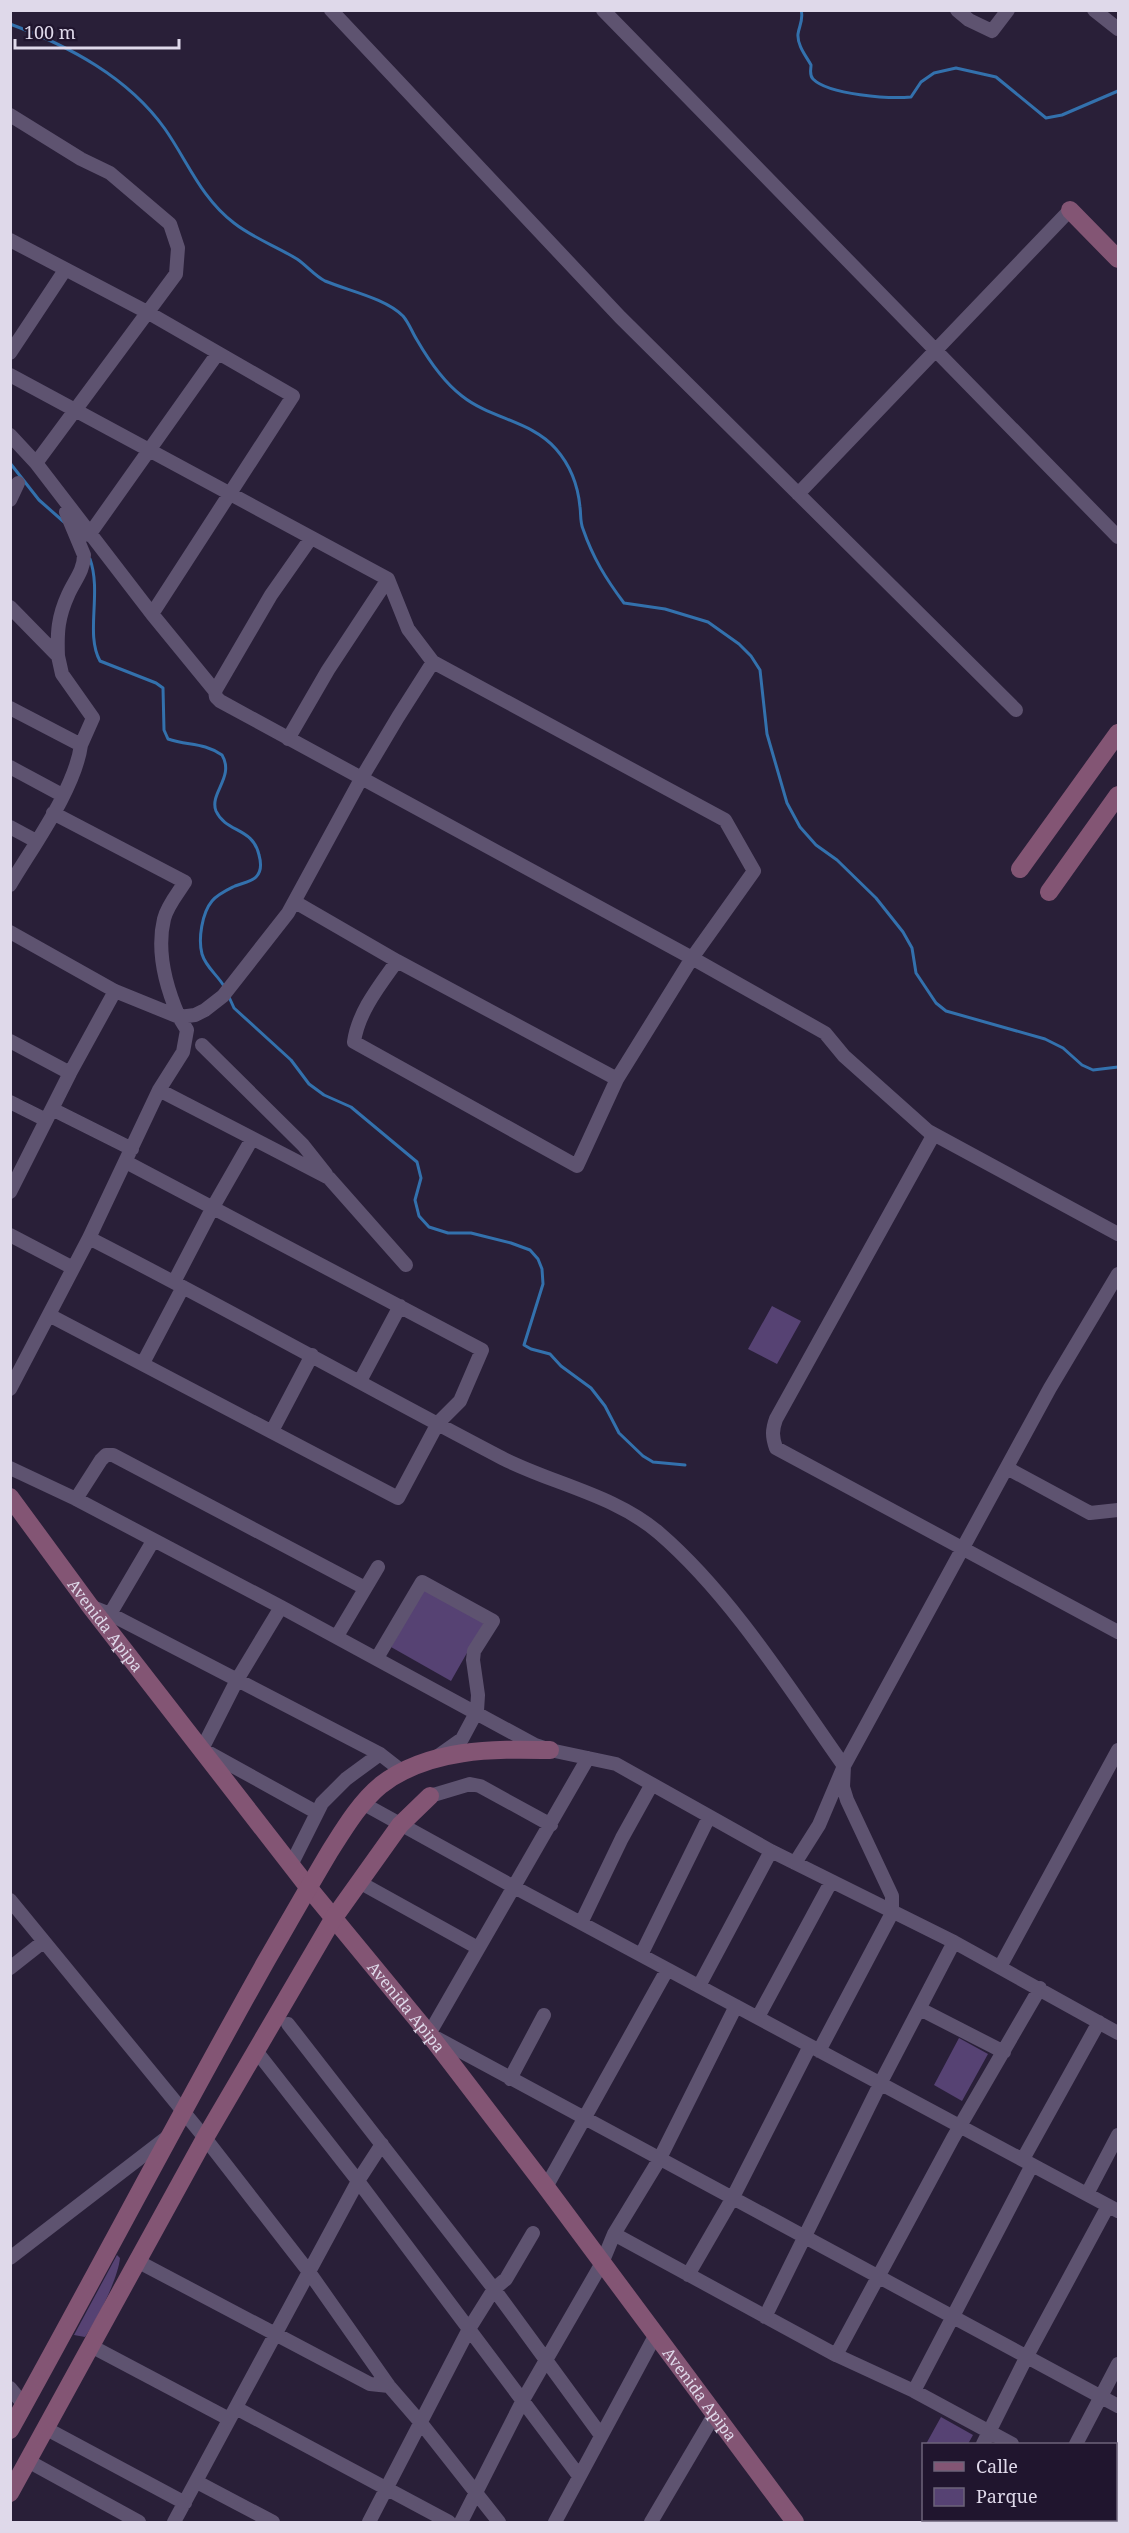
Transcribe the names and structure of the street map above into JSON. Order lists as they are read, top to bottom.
{
  "streets": {
    "street": ["Avenida Apipa"]
  },
  "legend": ["Calle", "Parque"],
  "scale_bar": "100 m"
}
